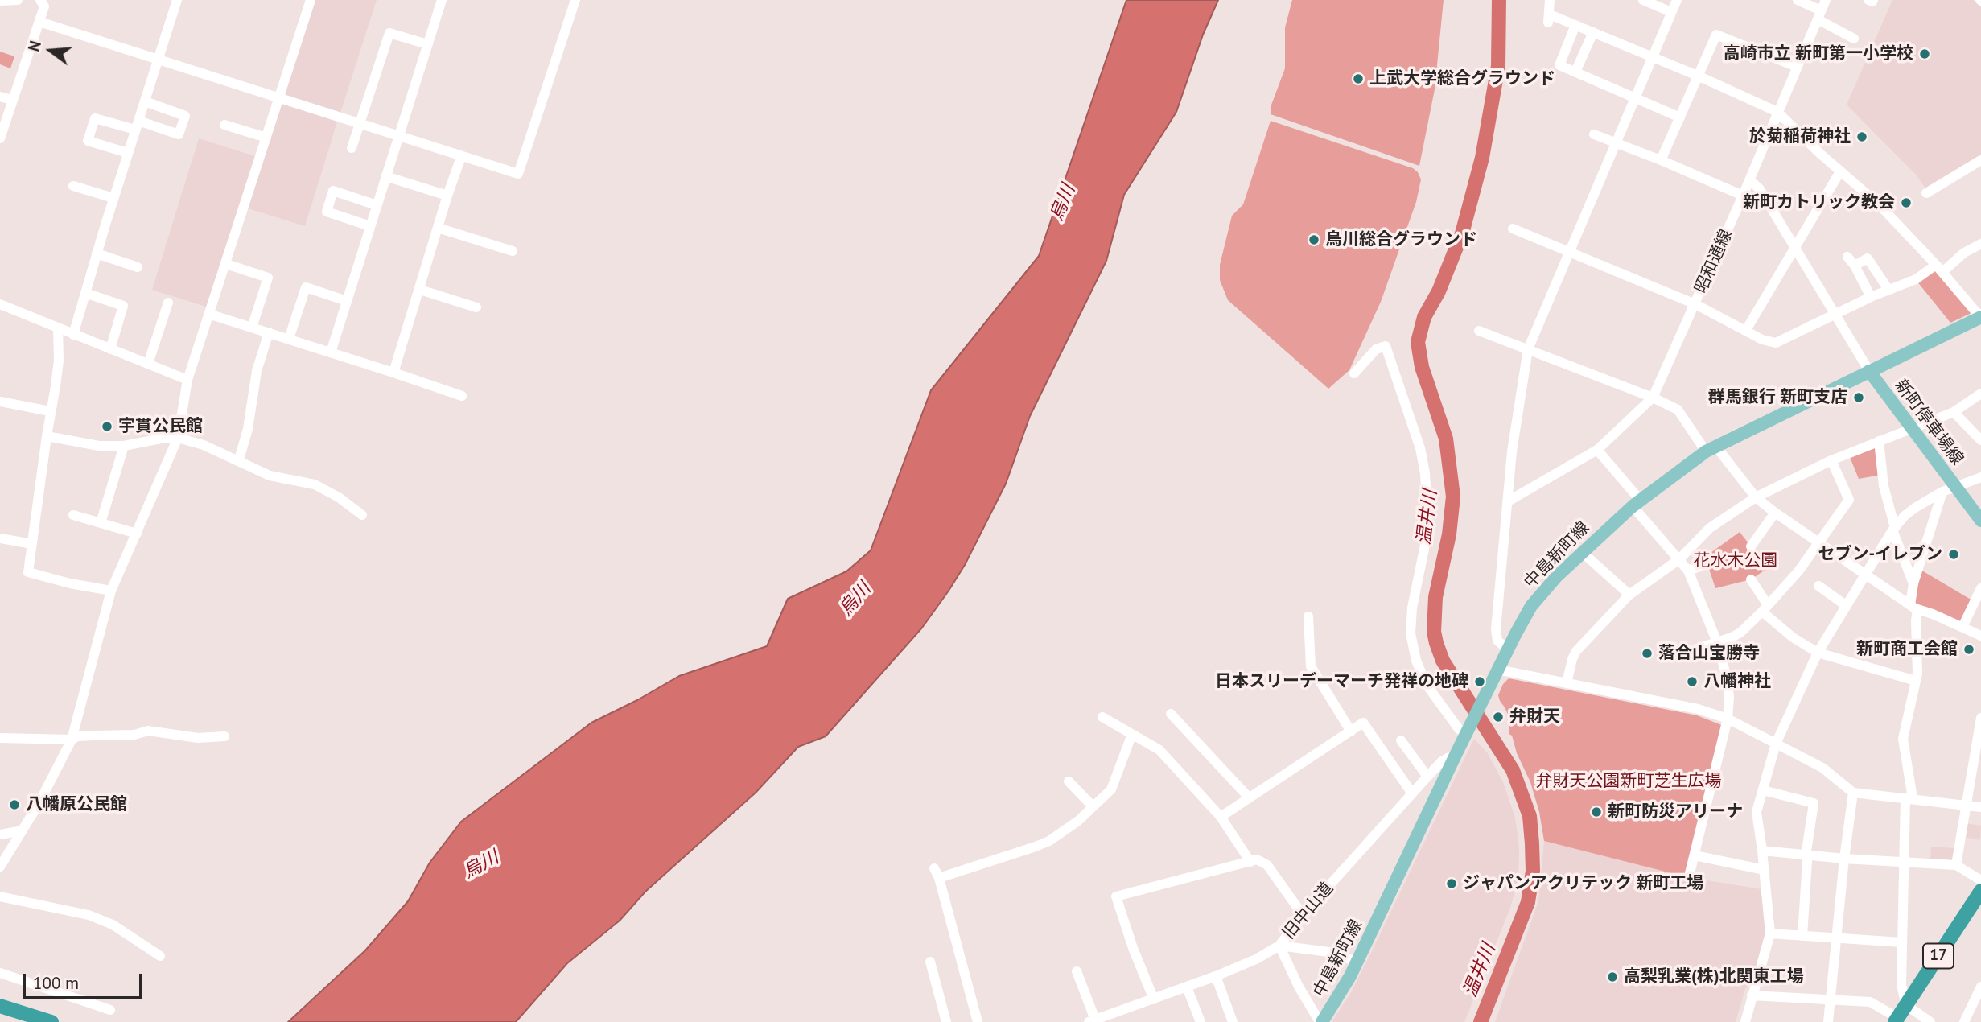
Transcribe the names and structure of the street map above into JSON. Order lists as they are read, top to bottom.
{
  "streets": {
    "highway": ["17"],
    "main road": ["新町停車場線", "中島新町線"],
    "street": ["昭和通線", "旧中山道"]
  },
  "crossings": [
    ["新町停車場線", "中島新町線"],
    ["中島新町線", "旧中山道"]
  ],
  "water": ["烏川", "温井川"],
  "parks": ["花水木公園", "弁財天公園新町芝生広場"],
  "places": [
    "高崎市立 新町第一小学校",
    "上武大学総合グラウンド",
    "於菊稲荷神社",
    "新町カトリック教会",
    "烏川総合グラウンド",
    "群馬銀行 新町支店",
    "宇貫公民館",
    "セブン-イレブン",
    "新町商工会館",
    "落合山宝勝寺",
    "日本スリーデーマーチ発祥の地碑",
    "八幡神社",
    "弁財天",
    "八幡原公民館",
    "新町防災アリーナ",
    "ジャパンアクリテック 新町工場",
    "高梨乳業(株)北関東工場"
  ],
  "scale_bar": "100 m",
  "north": "left"
}
